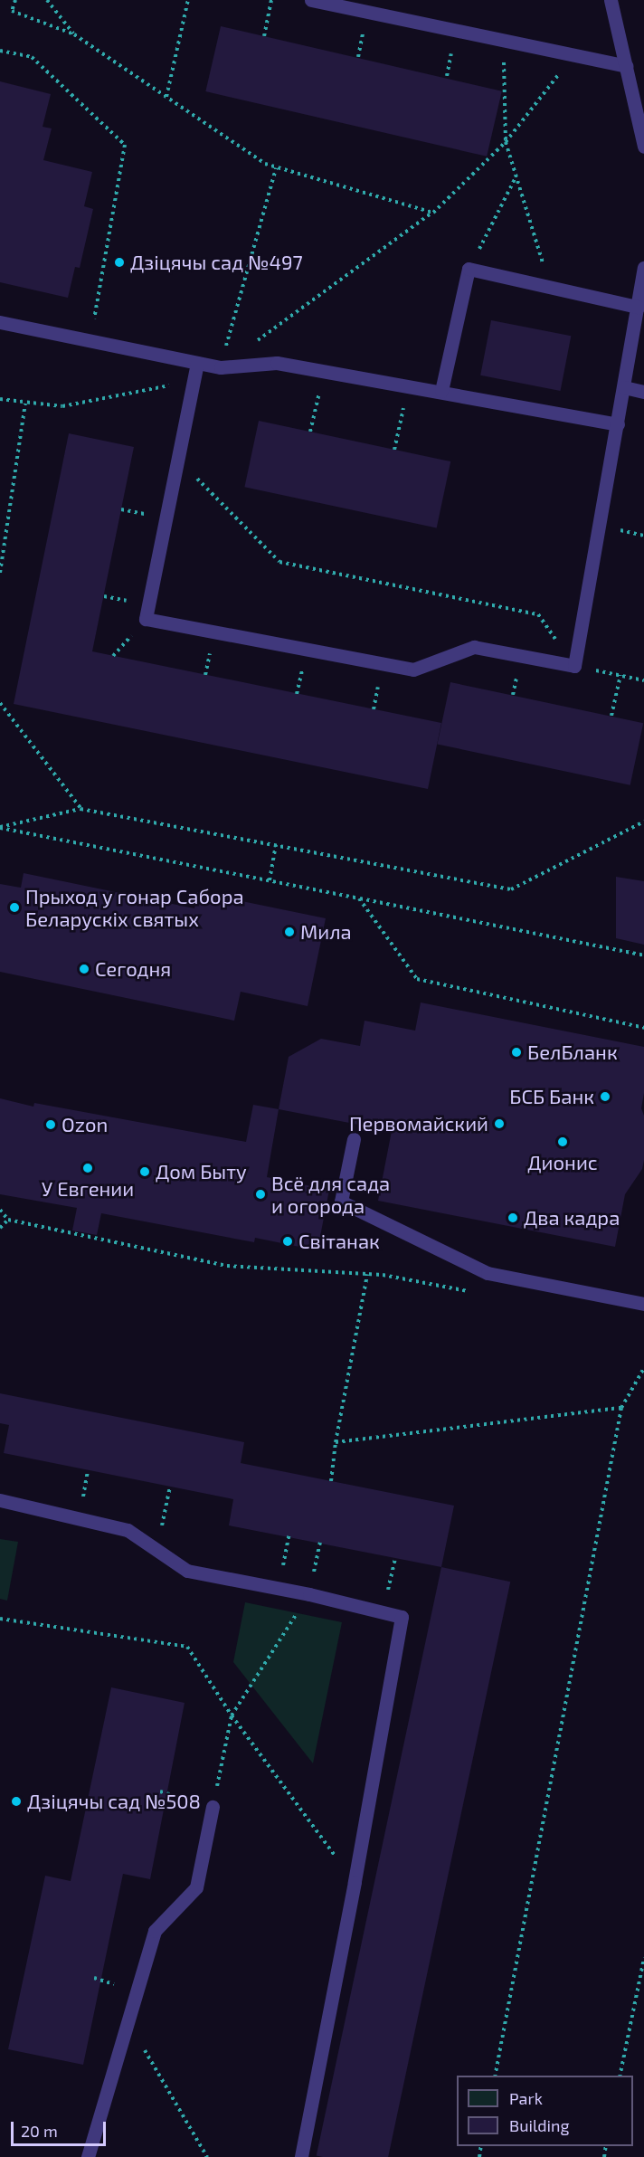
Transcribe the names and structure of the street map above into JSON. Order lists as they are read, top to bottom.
{
  "places": [
    "Дзіцячы сад №497",
    "Прыход у гонар Сабора Беларускіх святых",
    "Мила",
    "Сегодня",
    "БелБланк",
    "БСБ Банк",
    "Первомайский",
    "Ozon",
    "Дионис",
    "У Евгении",
    "Дом Быту",
    "Всё для сада и огорода",
    "Два кадра",
    "Свiтанак",
    "Дзіцячы сад №508"
  ],
  "legend": ["Park", "Building"],
  "scale_bar": "20 m"
}
